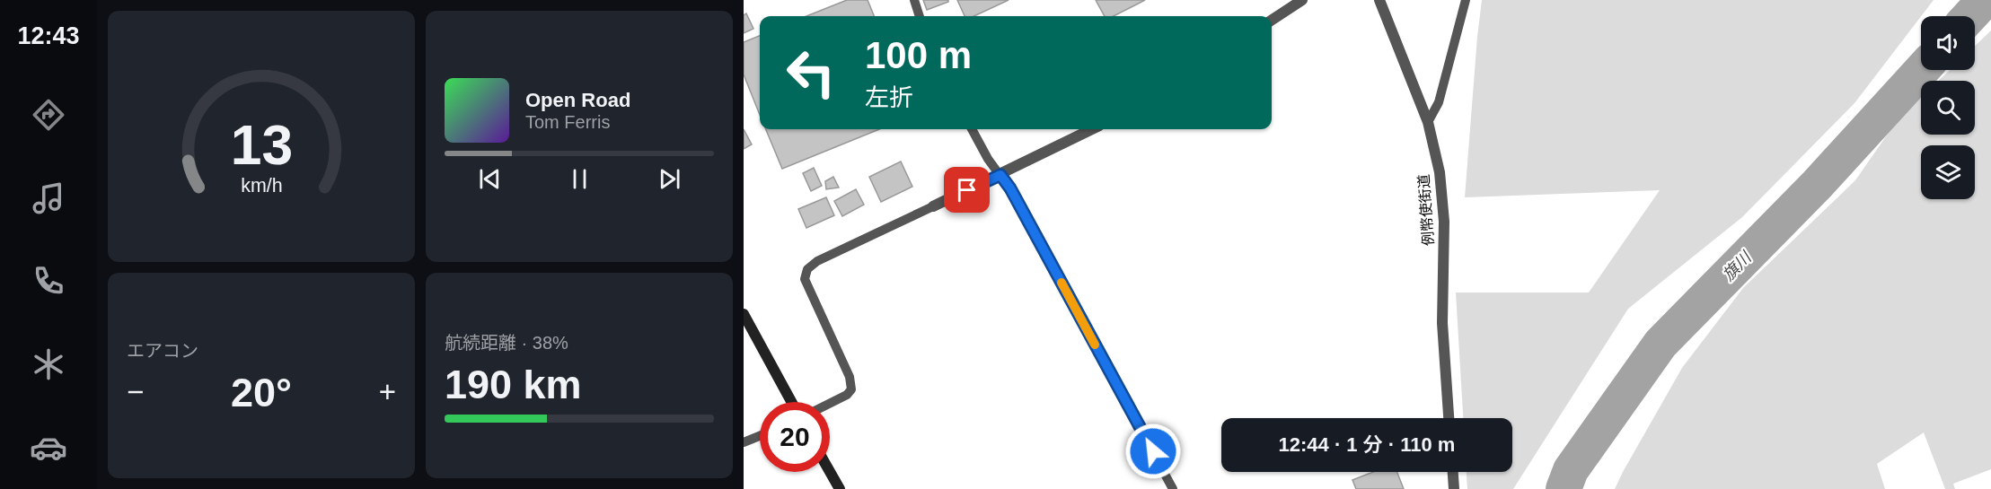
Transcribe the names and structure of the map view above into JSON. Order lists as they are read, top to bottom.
{
  "streets": {
    "street": ["例幣使街道"]
  },
  "water": ["旗川"],
  "page": {
    "tabs": "12:43",
    "turn": ["100 m", "左折"],
    "song": ["Open Road", "Tom Ferris"],
    "tile": [
      "エアコン",
      ["航続距離 · 38%", "190 km"]
    ],
    "heat": ["−", "20°", "+"],
    "limit": "20",
    "trip": "12:44 · 1 分 · 110 m",
    "gauge": ["13", "km/h"]
  }
}
